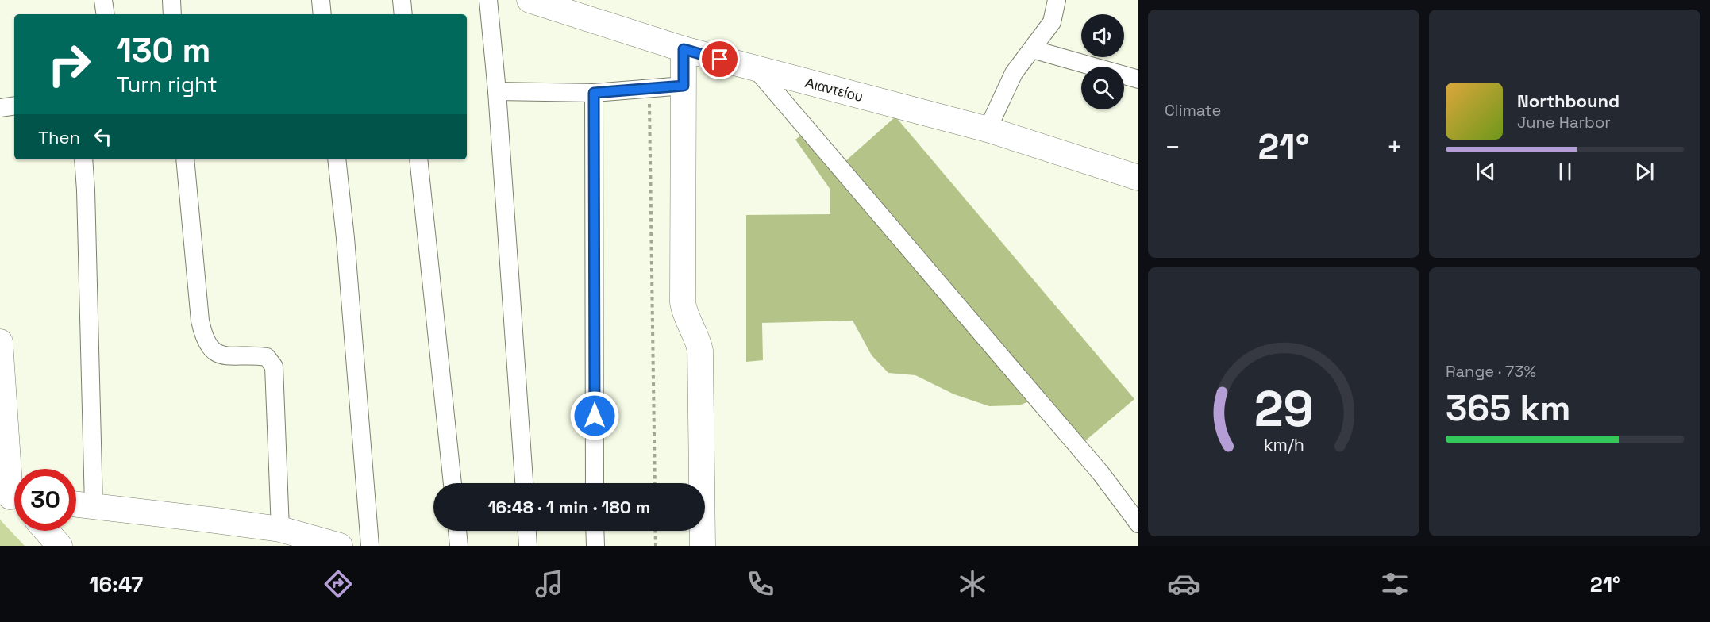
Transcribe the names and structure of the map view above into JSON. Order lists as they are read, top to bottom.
{
  "streets": {
    "street": ["Αιαντείου"]
  },
  "page": {
    "tile": [
      "Climate",
      ["Range · 73%", "365 km"]
    ],
    "turn": ["130 m", "Turn right"],
    "song": ["Northbound", "June Harbor"],
    "then": "Then",
    "heat": ["−", "21°", "+"],
    "limit": "30",
    "trip": "16:48 · 1 min · 180 m",
    "tabs": ["16:47", "21°"],
    "gauge": ["29", "km/h"]
  }
}
